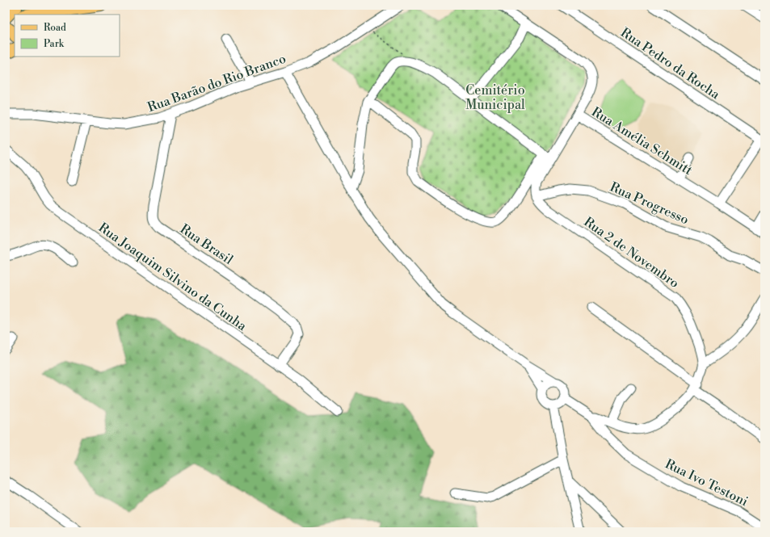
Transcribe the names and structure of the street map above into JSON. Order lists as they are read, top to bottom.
{
  "streets": {
    "street": [
      "Rua Pedro da Rocha",
      "Rua Barão do Rio Branco",
      "Rua Amélia Schmitt",
      "Rua Progresso",
      "Rua Brasil",
      "Rua 2 de Novembro",
      "Rua Joaquim Silvino da Cunha",
      "Rua Ivo Testoni"
    ]
  },
  "crossings": [
    ["Rua Barão do Rio Branco", "Rua Brasil"],
    ["Rua Progresso", "Rua 2 de Novembro"],
    ["Rua Brasil", "Rua Joaquim Silvino da Cunha"],
    ["Rua 2 de Novembro", "Rua Ivo Testoni"]
  ],
  "parks": ["Cemitério Municipal"],
  "legend": ["Road", "Park"]
}
